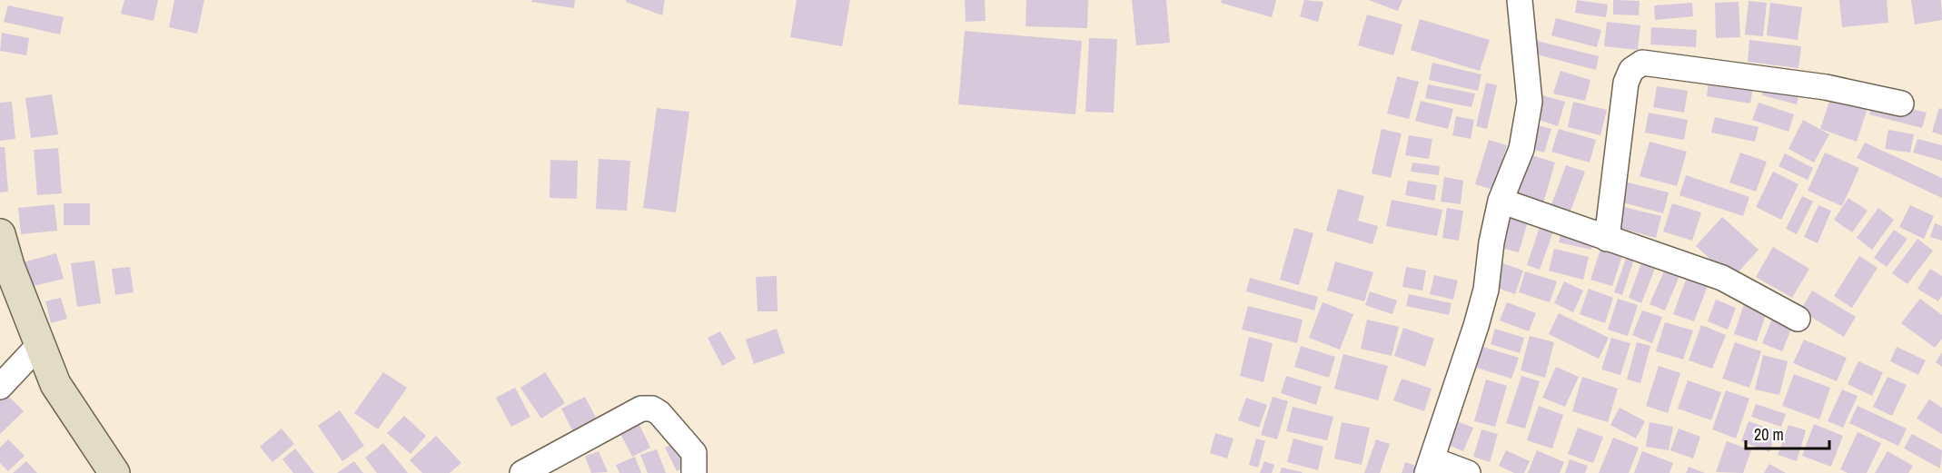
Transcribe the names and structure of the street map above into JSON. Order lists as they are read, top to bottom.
{
  "scale_bar": "20 m"
}
